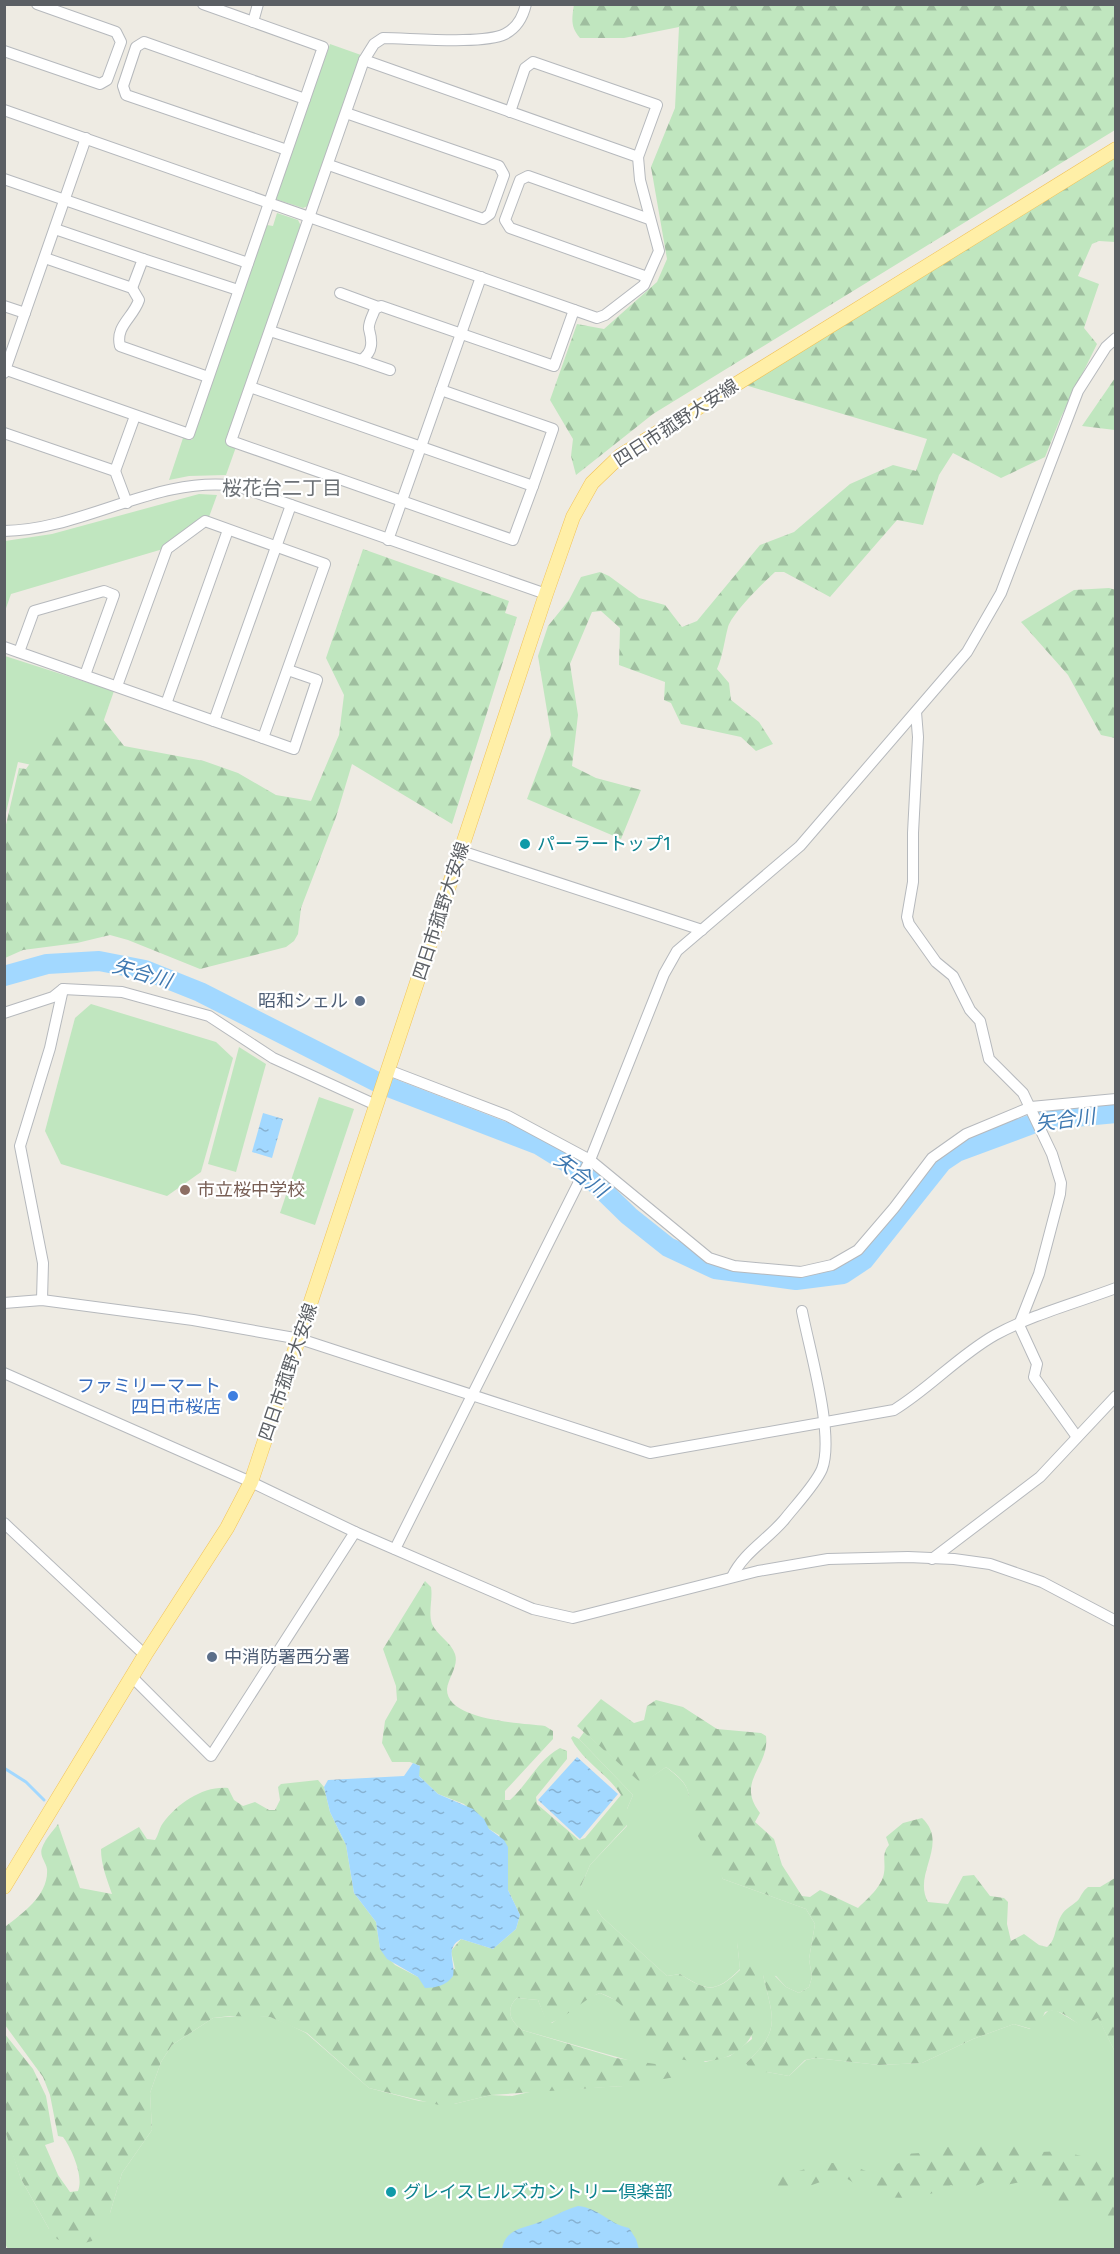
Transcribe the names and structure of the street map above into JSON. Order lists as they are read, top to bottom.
{
  "streets": {
    "main road": ["四日市菰野大安線"]
  },
  "districts": ["桜花台二丁目"],
  "water": ["矢合川"],
  "places": [
    "パーラートップ1",
    "昭和シェル",
    "市立桜中学校",
    "ファミリーマート 四日市桜店",
    "中消防署西分署",
    "グレイスヒルズカントリー倶楽部"
  ]
}
